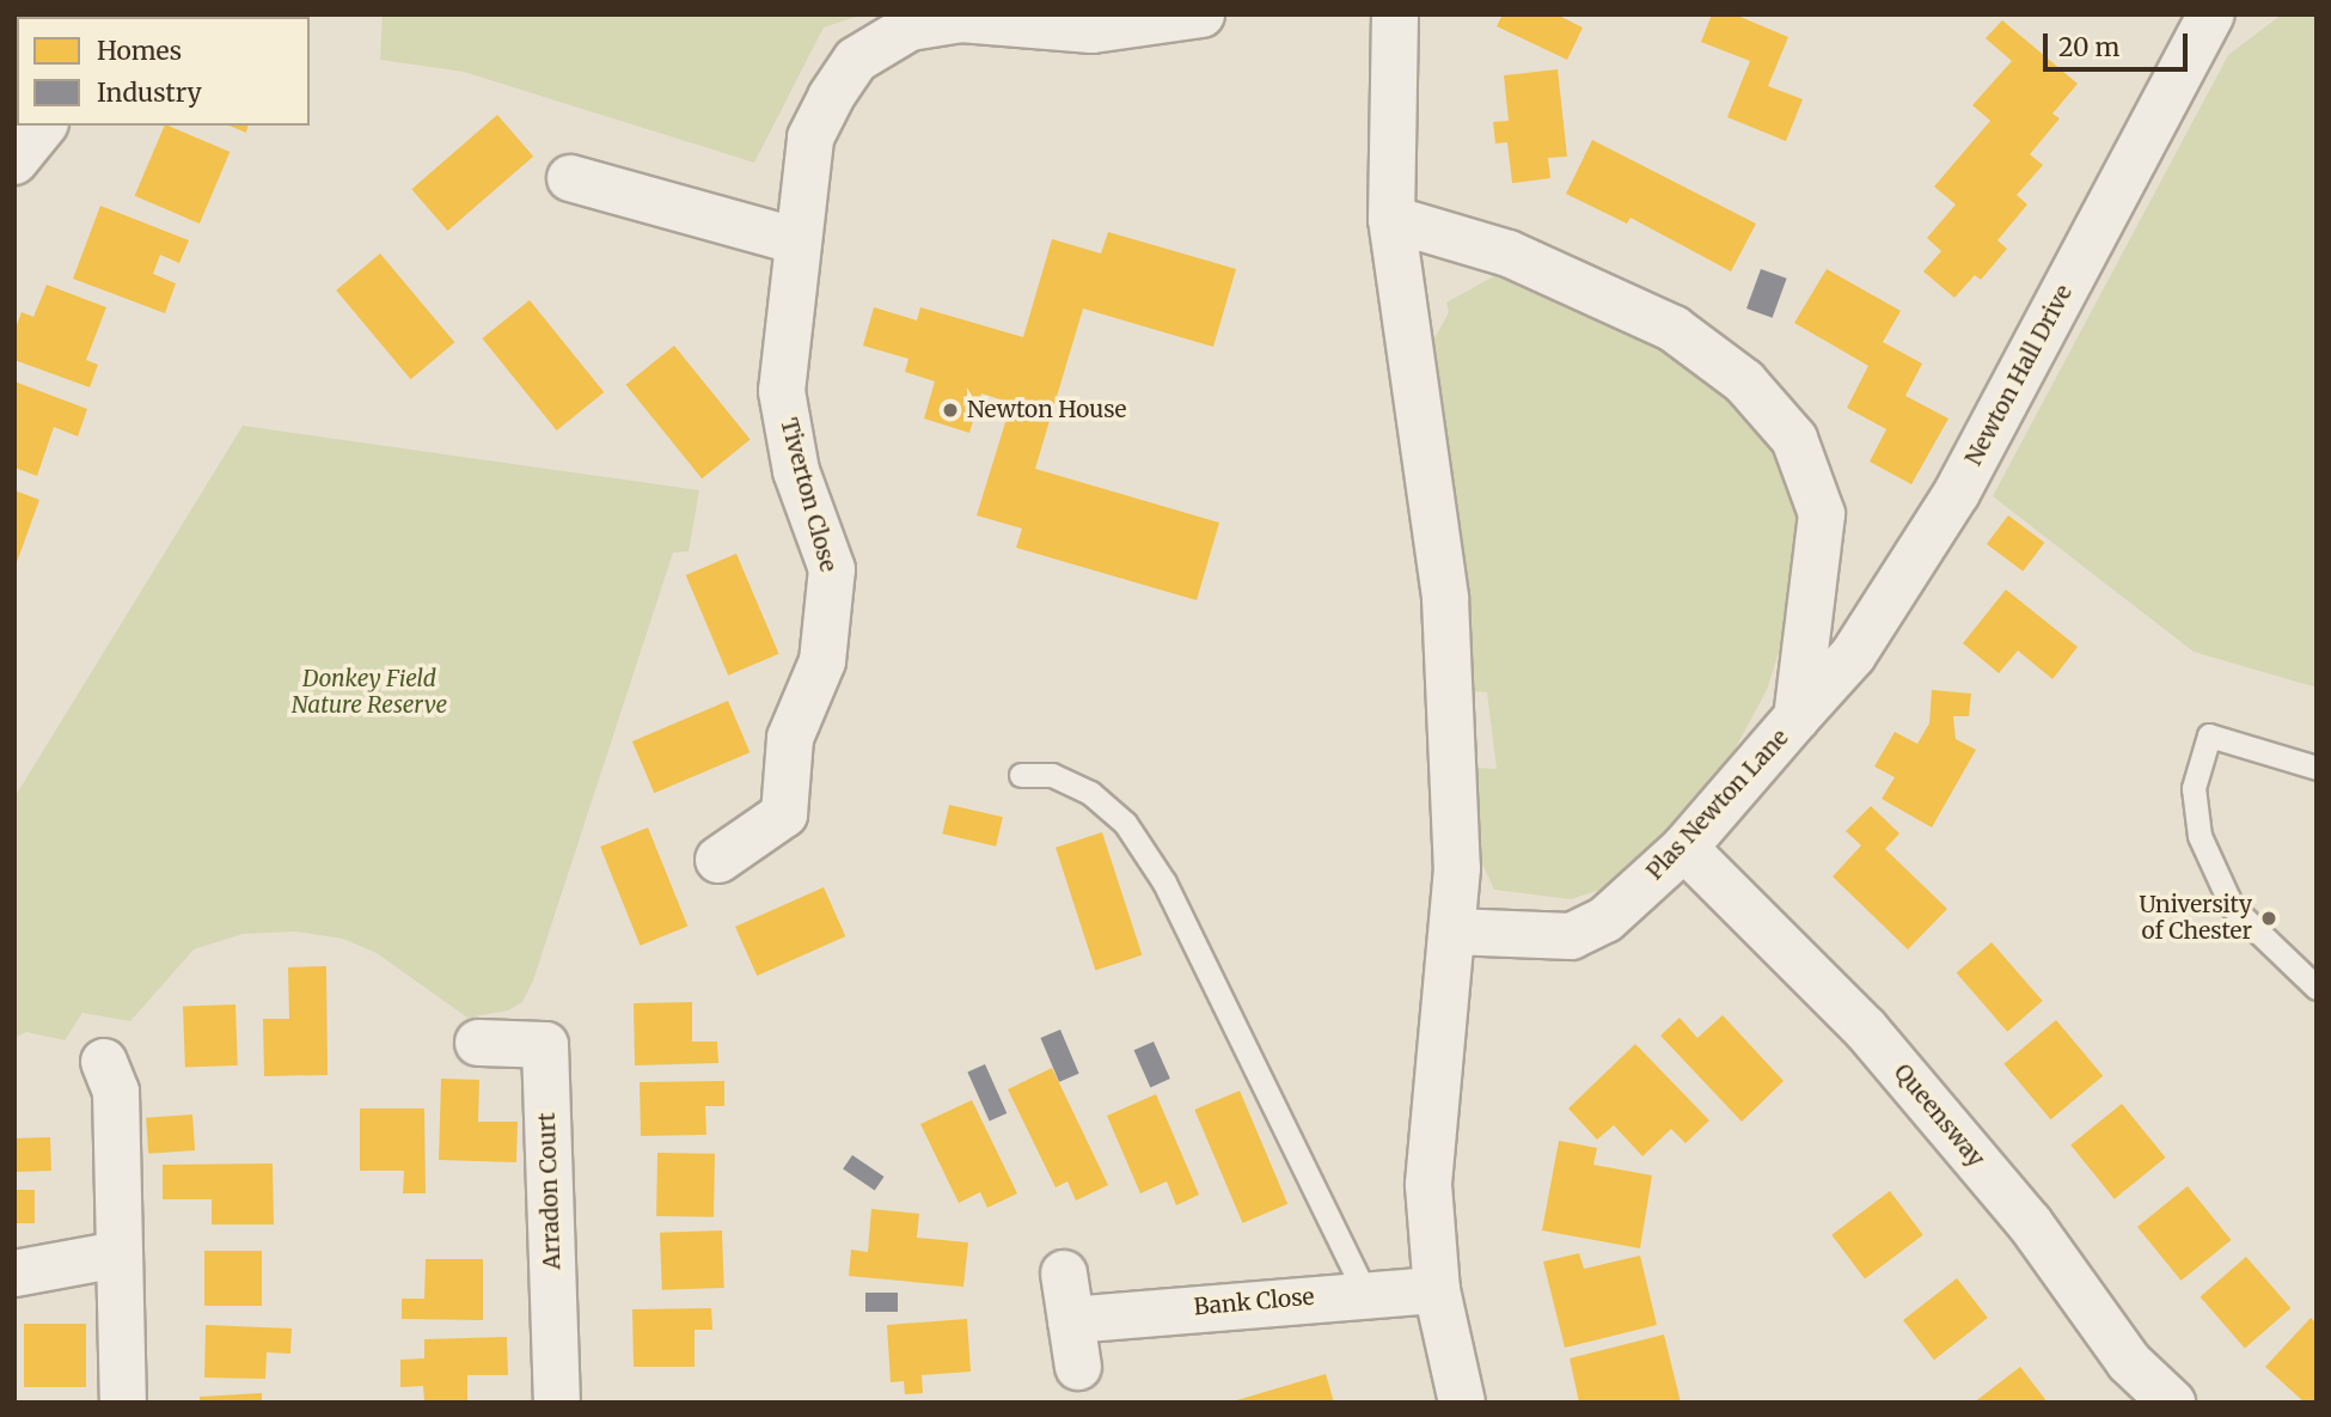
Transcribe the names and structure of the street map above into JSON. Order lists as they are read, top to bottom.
{
  "streets": {
    "street": [
      "Newton Hall Drive",
      "Tiverton Close",
      "Plas Newton Lane",
      "Queensway",
      "Arradon Court",
      "Bank Close"
    ]
  },
  "crossings": [
    ["Newton Hall Drive", "Plas Newton Lane"],
    ["Plas Newton Lane", "Queensway"]
  ],
  "parks": ["Donkey Field Nature Reserve"],
  "places": ["Newton House", "University of Chester"],
  "legend": ["Homes", "Industry"],
  "scale_bar": "20 m"
}
